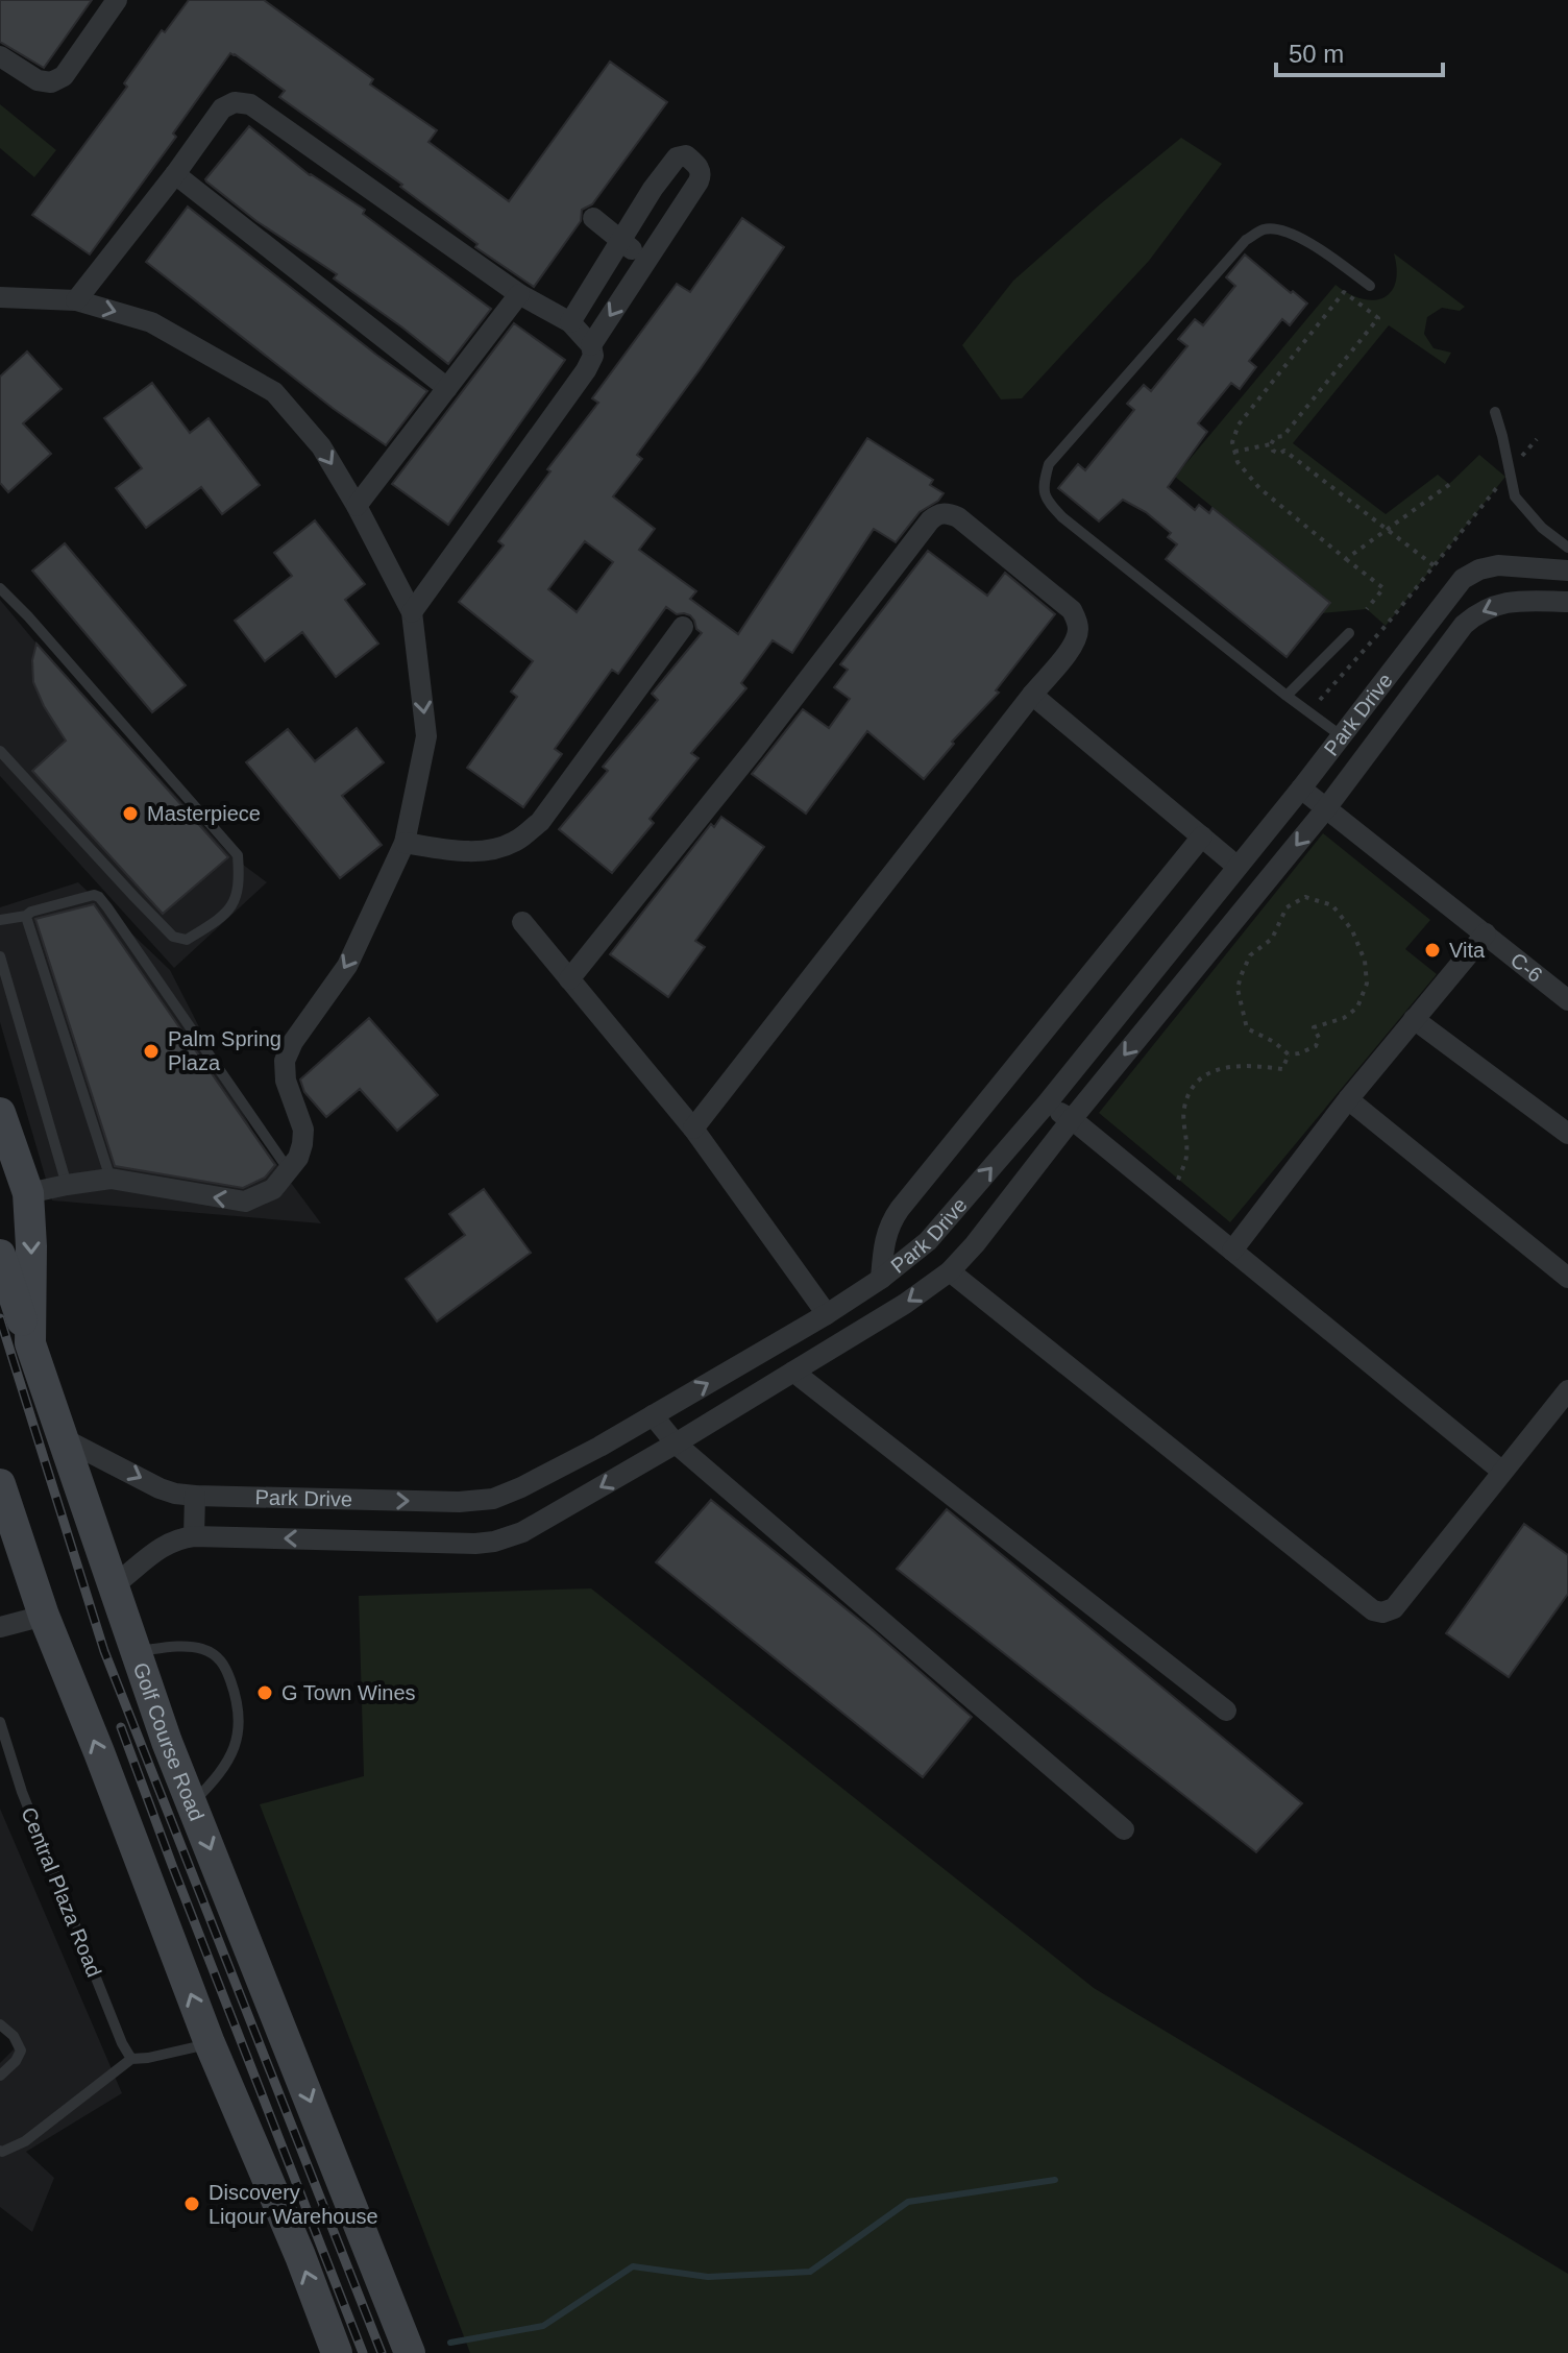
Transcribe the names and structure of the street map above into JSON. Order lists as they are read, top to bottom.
{
  "streets": {
    "main road": ["Golf Course Road"],
    "street": ["Park Drive", "C-6"],
    "lane": ["Central Plaza Road"]
  },
  "crossings": [
    ["Park Drive", "C-6"],
    ["Park Drive", "Golf Course Road"]
  ],
  "places": [
    "Masterpiece",
    "Vita",
    "Palm Spring Plaza",
    "G Town Wines",
    "Discovery Liqour Warehouse"
  ],
  "scale_bar": "50 m"
}
